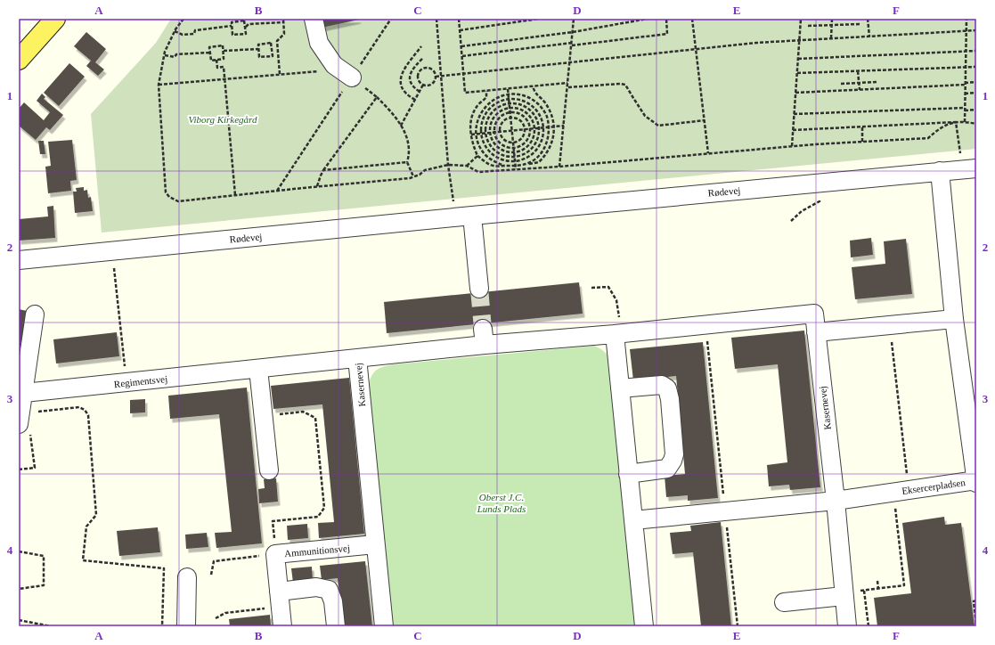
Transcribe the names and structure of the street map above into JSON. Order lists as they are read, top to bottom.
{
  "streets": {
    "street": [
      "Rødevej",
      "Regimentsvej",
      "Kasernevej",
      "Eksercerpladsen",
      "Ammunitionsvej"
    ]
  },
  "crossings": [
    ["Rødevej", "Eksercerpladsen"],
    ["Regimentsvej", "Kasernevej"],
    ["Kasernevej", "Eksercerpladsen"],
    ["Kasernevej", "Ammunitionsvej"]
  ],
  "parks": ["Viborg Kirkegård", "Oberst J.C. Lunds Plads"],
  "grid": {
    "columns": [
      "A",
      "B",
      "C",
      "D",
      "E",
      "F"
    ],
    "rows": [
      "1",
      "2",
      "3",
      "4"
    ]
  }
}
